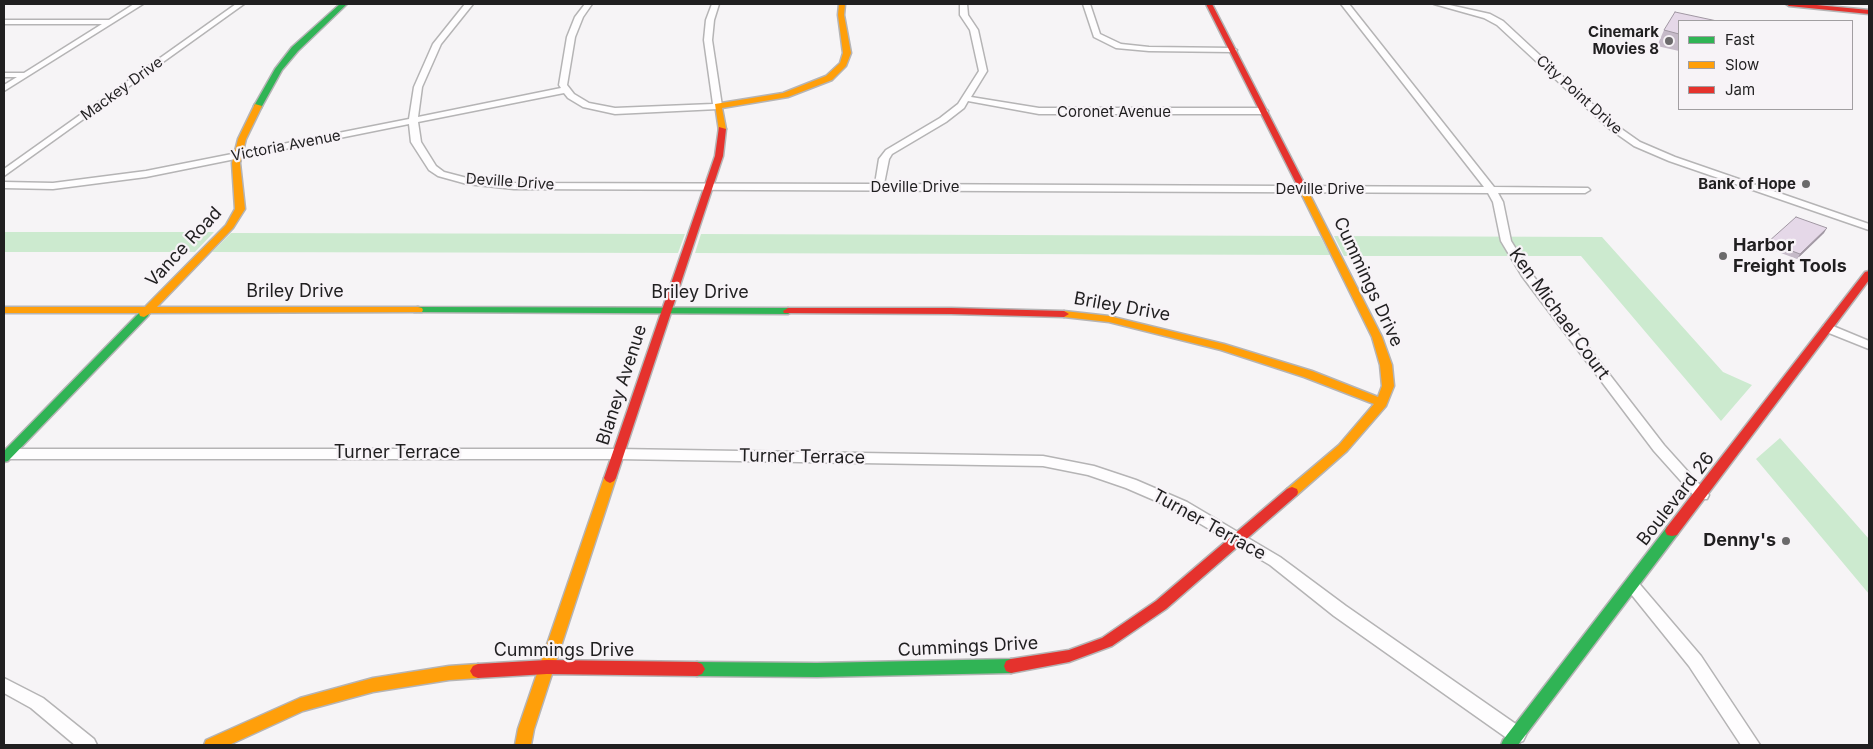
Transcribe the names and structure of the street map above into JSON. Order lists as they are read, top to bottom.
{
  "streets": {
    "street": [
      "Mackey Drive",
      "City Point Drive",
      "Coronet Avenue",
      "Victoria Avenue",
      "Deville Drive",
      "Vance Road",
      "Cummings Drive",
      "Briley Drive",
      "Ken Michael Court",
      "Blaney Avenue",
      "Turner Terrace",
      "Boulevard 26"
    ]
  },
  "crossings": [
    ["Coronet Avenue", "Cummings Drive"],
    ["Victoria Avenue", "Deville Drive"],
    ["Victoria Avenue", "Vance Road"],
    ["Deville Drive", "Cummings Drive"],
    ["Deville Drive", "Ken Michael Court"],
    ["Deville Drive", "Blaney Avenue"],
    ["Vance Road", "Briley Drive"],
    ["Vance Road", "Turner Terrace"],
    ["Cummings Drive", "Briley Drive"],
    ["Cummings Drive", "Blaney Avenue"],
    ["Cummings Drive", "Turner Terrace"],
    ["Briley Drive", "Blaney Avenue"],
    ["Ken Michael Court", "Boulevard 26"],
    ["Blaney Avenue", "Turner Terrace"],
    ["Turner Terrace", "Boulevard 26"]
  ],
  "places": [
    "Cinemark Movies 8",
    "Bank of Hope",
    "Harbor Freight Tools",
    "Denny's"
  ],
  "legend": ["Fast", "Slow", "Jam"]
}
